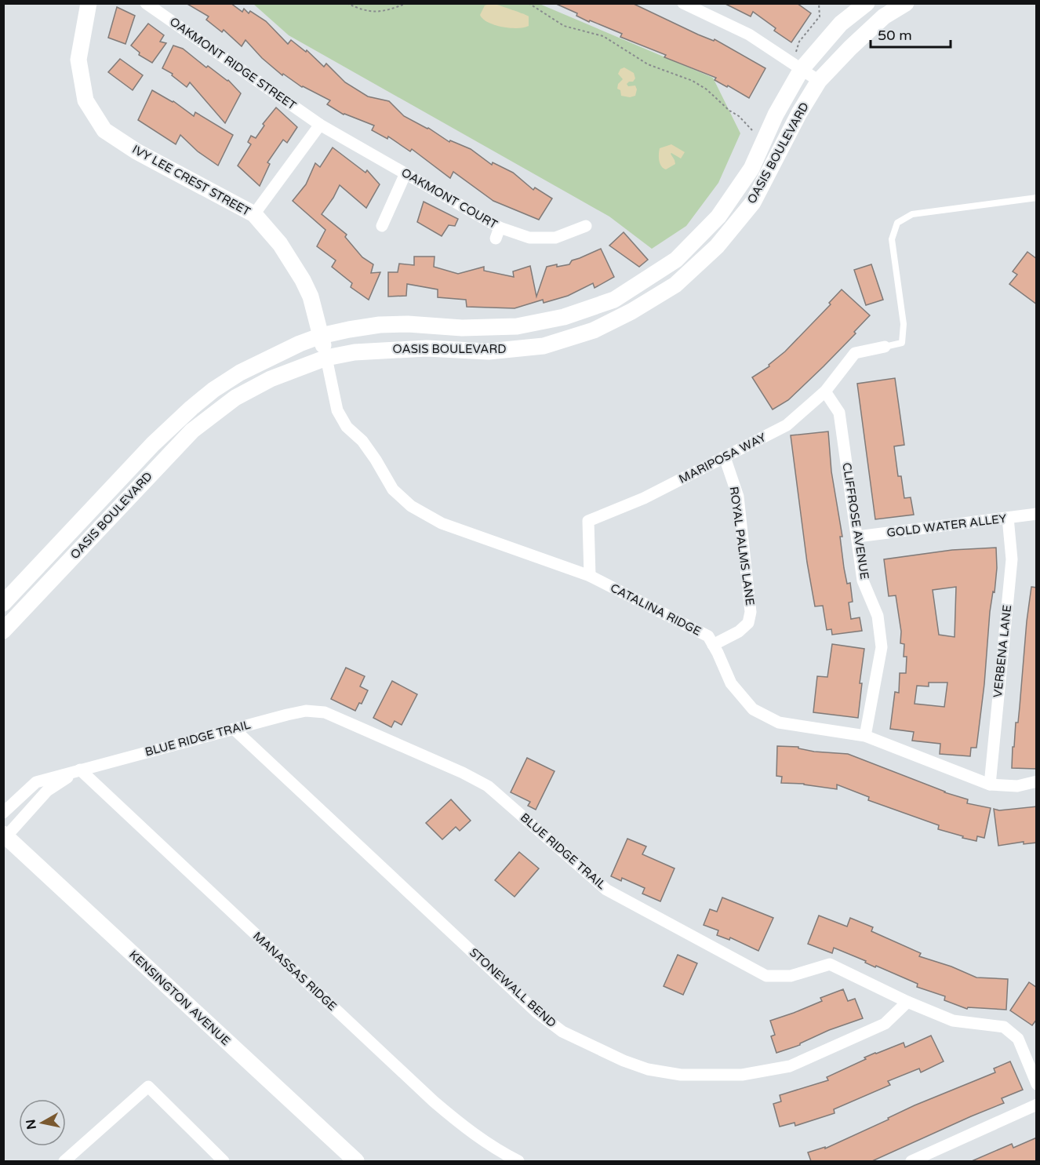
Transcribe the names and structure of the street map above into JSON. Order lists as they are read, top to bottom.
{
  "streets": {
    "street": [
      "OAKMONT RIDGE STREET",
      "OASIS BOULEVARD",
      "IVY LEE CREST STREET",
      "OAKMONT COURT",
      "MARIPOSA WAY",
      "CLIFFROSE AVENUE",
      "GOLD WATER ALLEY",
      "ROYAL PALMS LANE",
      "CATALINA RIDGE",
      "VERBENA LANE",
      "BLUE RIDGE TRAIL",
      "MANASSAS RIDGE",
      "STONEWALL BEND",
      "KENSINGTON AVENUE"
    ]
  },
  "crossings": [
    ["OAKMONT RIDGE STREET", "OAKMONT COURT"],
    ["OASIS BOULEVARD", "IVY LEE CREST STREET"],
    ["OASIS BOULEVARD", "CATALINA RIDGE"],
    ["IVY LEE CREST STREET", "CATALINA RIDGE"],
    ["MARIPOSA WAY", "CLIFFROSE AVENUE"],
    ["MARIPOSA WAY", "ROYAL PALMS LANE"],
    ["MARIPOSA WAY", "CATALINA RIDGE"],
    ["CLIFFROSE AVENUE", "GOLD WATER ALLEY"],
    ["CLIFFROSE AVENUE", "CATALINA RIDGE"],
    ["GOLD WATER ALLEY", "VERBENA LANE"],
    ["ROYAL PALMS LANE", "CATALINA RIDGE"],
    ["CATALINA RIDGE", "VERBENA LANE"],
    ["BLUE RIDGE TRAIL", "MANASSAS RIDGE"],
    ["BLUE RIDGE TRAIL", "STONEWALL BEND"],
    ["BLUE RIDGE TRAIL", "KENSINGTON AVENUE"]
  ],
  "scale_bar": "50 m",
  "north": "left"
}
